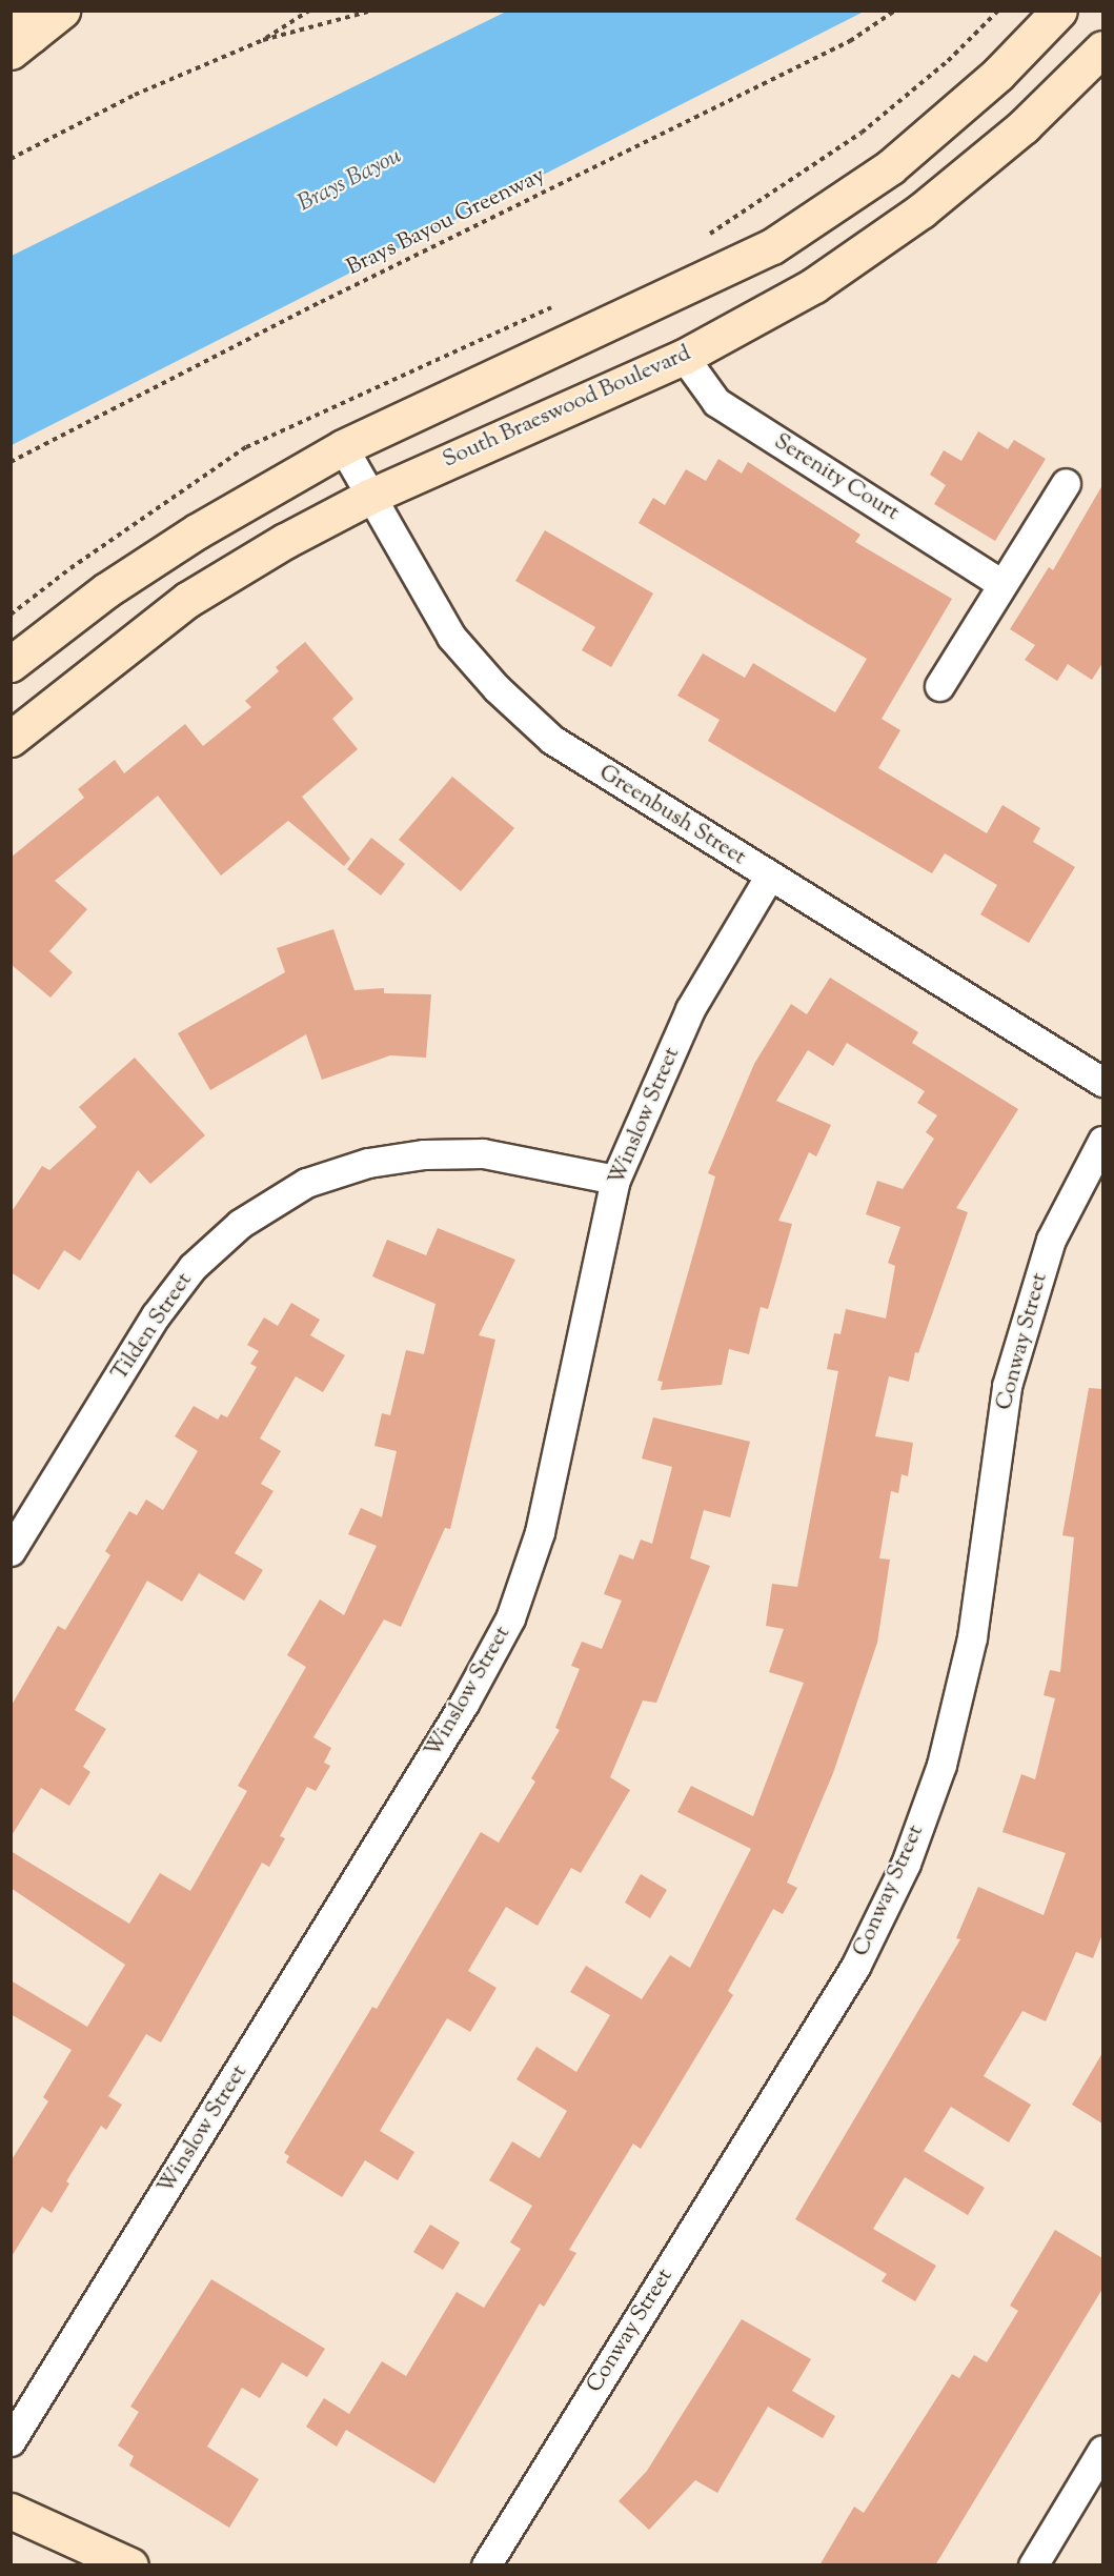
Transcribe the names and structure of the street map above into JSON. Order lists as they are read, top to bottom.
{
  "streets": {
    "main road": ["South Braeswood Boulevard"],
    "street": [
      "Serenity Court",
      "Greenbush Street",
      "Winslow Street",
      "Tilden Street",
      "Conway Street"
    ],
    "path": ["Brays Bayou Greenway"]
  },
  "crossings": [
    ["South Braeswood Boulevard", "Serenity Court"],
    ["South Braeswood Boulevard", "Greenbush Street"],
    ["Greenbush Street", "Winslow Street"],
    ["Winslow Street", "Tilden Street"]
  ],
  "water": ["Brays Bayou"]
}
